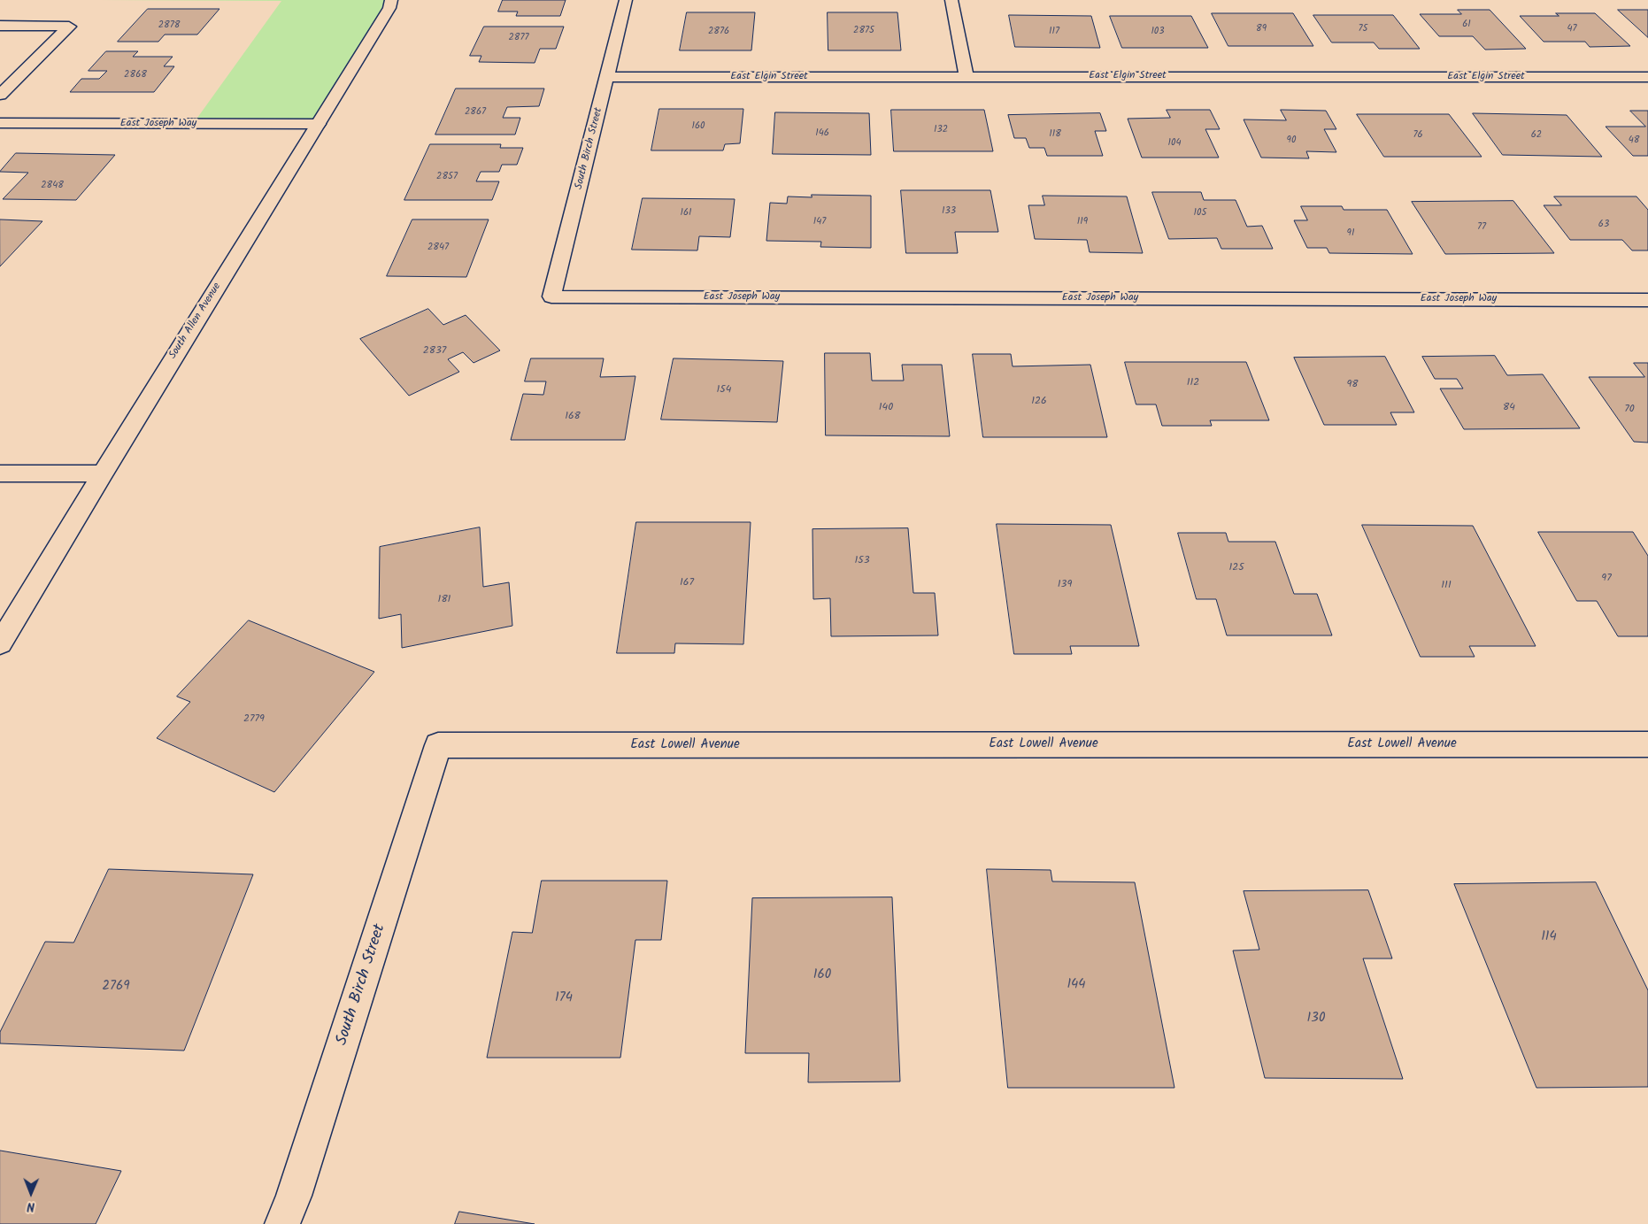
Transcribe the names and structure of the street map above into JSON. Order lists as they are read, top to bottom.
{
  "streets": {
    "street": [
      "East Elgin Street",
      "East Joseph Way",
      "South Birch Street",
      "South Allen Avenue",
      "East Lowell Avenue"
    ]
  },
  "crossings": [
    ["East Elgin Street", "South Birch Street"],
    ["East Joseph Way", "South Birch Street"],
    ["East Joseph Way", "South Allen Avenue"],
    ["South Birch Street", "East Lowell Avenue"]
  ],
  "house_numbers": [
    "61",
    "2878",
    "89",
    "75",
    "47",
    "2875",
    "2876",
    "117",
    "103",
    "2877",
    "2868",
    "2867",
    "160",
    "132",
    "146",
    "118",
    "76",
    "62",
    "90",
    "48",
    "104",
    "2857",
    "2848",
    "133",
    "161",
    "105",
    "147",
    "119",
    "63",
    "77",
    "91",
    "2847",
    "2837",
    "112",
    "98",
    "154",
    "126",
    "140",
    "84",
    "70",
    "168",
    "153",
    "125",
    "97",
    "167",
    "139",
    "111",
    "181",
    "2779",
    "114",
    "160",
    "144",
    "2769",
    "174",
    "130"
  ],
  "north": "bottom"
}
